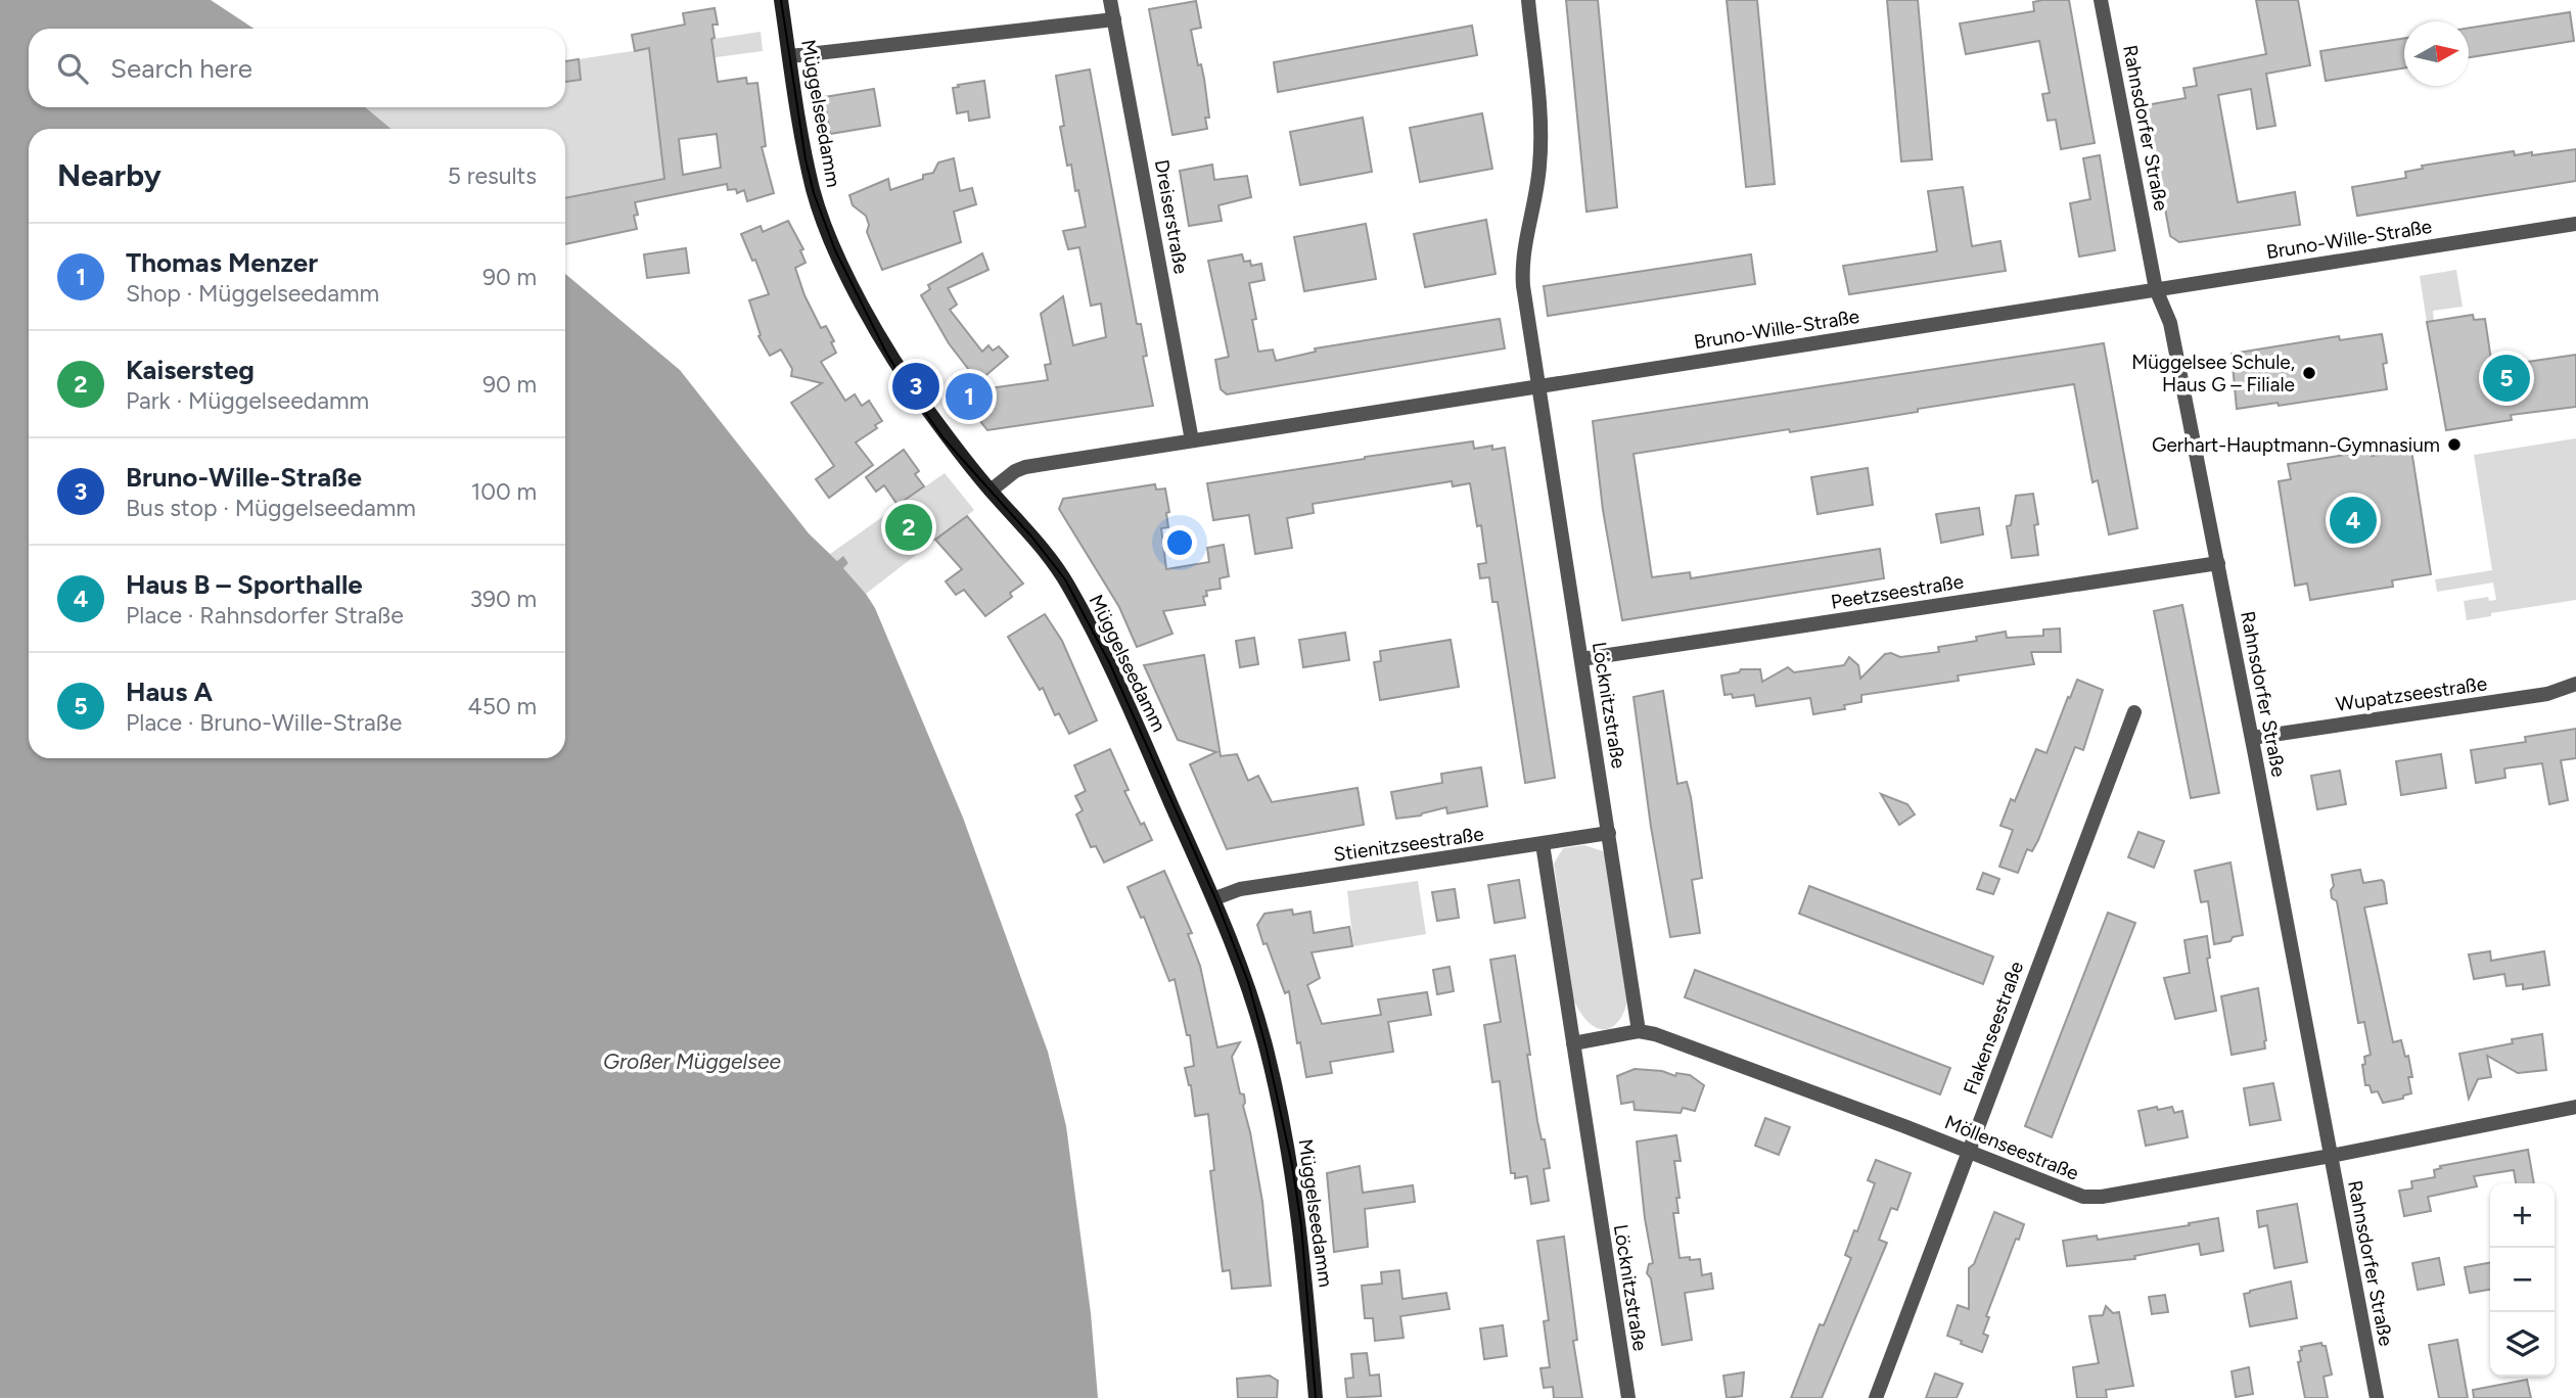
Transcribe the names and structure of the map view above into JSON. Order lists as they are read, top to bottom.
{
  "streets": {
    "main road": ["Müggelseedamm"],
    "street": [
      "Rahnsdorfer Straße",
      "Dreiserstraße",
      "Bruno-Wille-Straße",
      "Peetzseestraße",
      "Wupatzseestraße",
      "Löcknitzstraße",
      "Stienitzseestraße",
      "Flakenseestraße",
      "Möllenseestraße"
    ]
  },
  "crossings": [
    ["Müggelseedamm", "Bruno-Wille-Straße"],
    ["Müggelseedamm", "Stienitzseestraße"],
    ["Rahnsdorfer Straße", "Bruno-Wille-Straße"],
    ["Rahnsdorfer Straße", "Peetzseestraße"],
    ["Rahnsdorfer Straße", "Wupatzseestraße"],
    ["Rahnsdorfer Straße", "Möllenseestraße"],
    ["Dreiserstraße", "Bruno-Wille-Straße"],
    ["Bruno-Wille-Straße", "Löcknitzstraße"],
    ["Peetzseestraße", "Löcknitzstraße"],
    ["Löcknitzstraße", "Stienitzseestraße"],
    ["Löcknitzstraße", "Möllenseestraße"],
    ["Flakenseestraße", "Möllenseestraße"]
  ],
  "water": ["Großer Müggelsee"],
  "places": ["Müggelsee Schule, Haus G – Filiale", "Gerhart-Hauptmann-Gymnasium"],
  "north": "right",
  "page": {
    "search": "Search here",
    "heading": ["Nearby", "5 results"],
    "list": [
      {
        "mark": "1",
        "name": "Thomas Menzer",
        "note": "Shop · Müggelseedamm",
        "value": "90 m"
      },
      {
        "mark": "2",
        "name": "Kaisersteg",
        "note": "Park · Müggelseedamm",
        "value": "90 m"
      },
      {
        "mark": "3",
        "name": "Bruno-Wille-Straße",
        "note": "Bus stop · Müggelseedamm",
        "value": "100 m"
      },
      {
        "mark": "4",
        "name": "Haus B – Sporthalle",
        "note": "Place · Rahnsdorfer Straße",
        "value": "390 m"
      },
      {
        "mark": "5",
        "name": "Haus A",
        "note": "Place · Bruno-Wille-Straße",
        "value": "450 m"
      }
    ],
    "pins": [
      "5",
      "3",
      "1",
      "4",
      "2"
    ],
    "map_buttons": ["+", "−"]
  }
}
